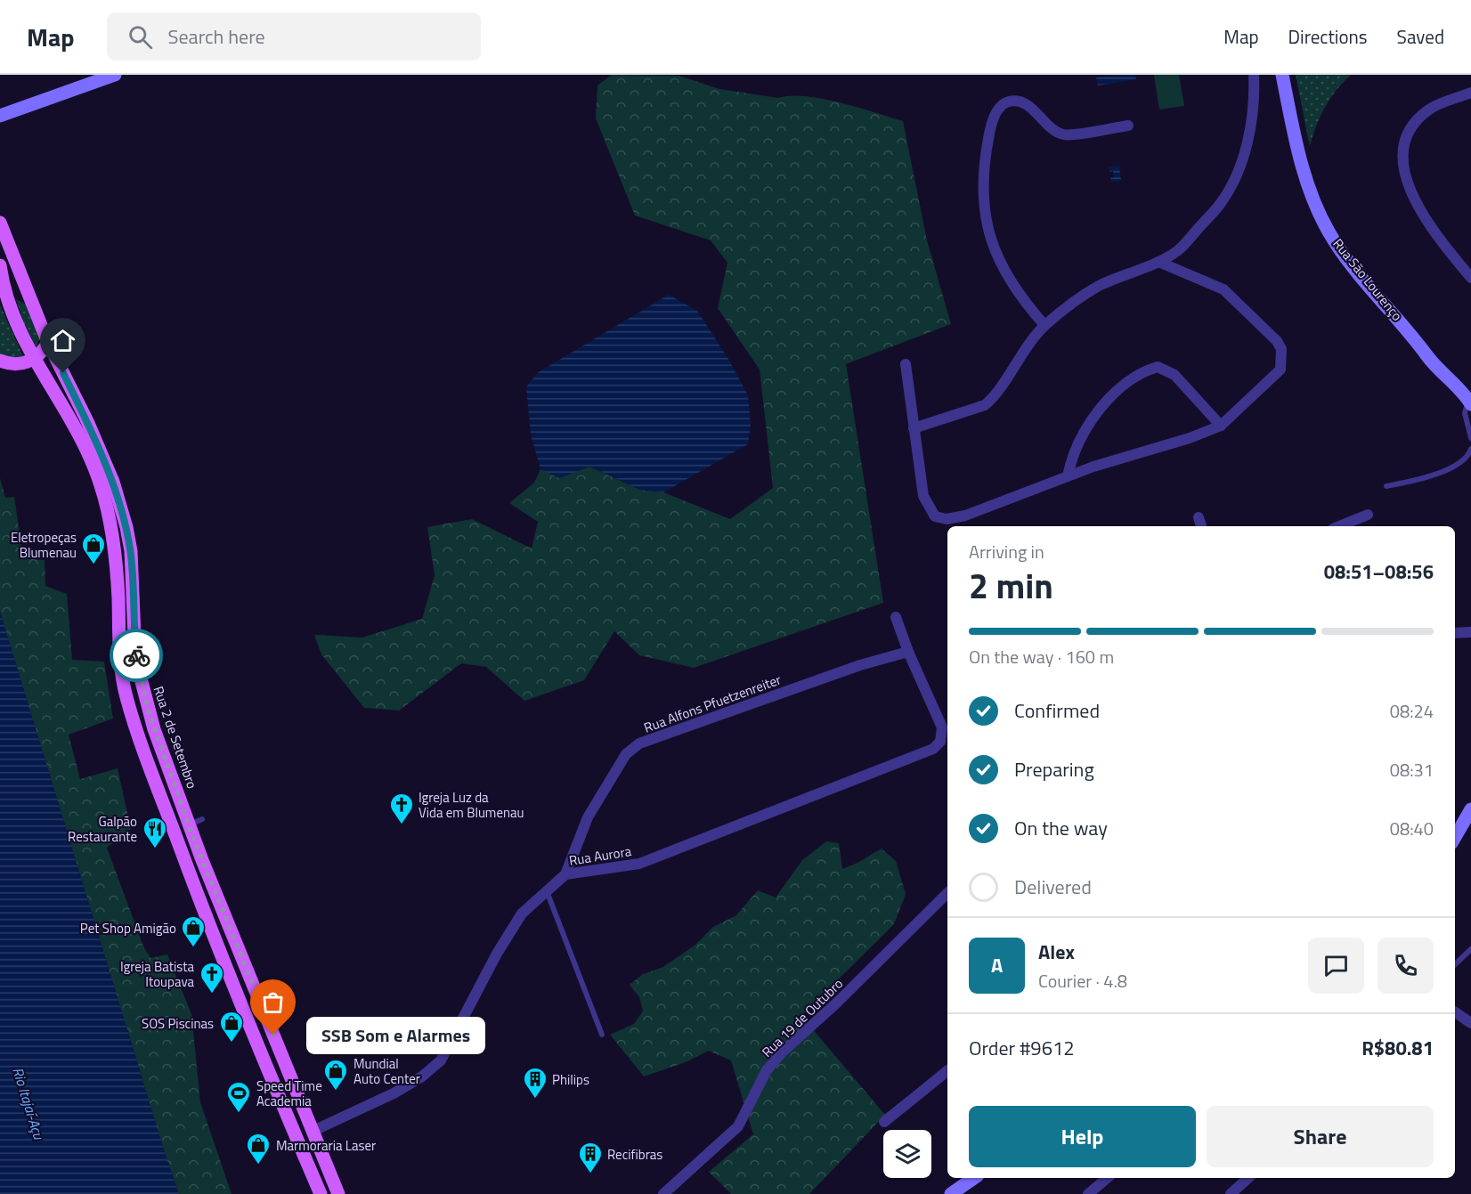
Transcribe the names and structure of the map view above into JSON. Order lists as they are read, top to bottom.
{
  "streets": {
    "main road": ["Rua 2 de Setembro"],
    "street": [
      "Rua São Lourenço",
      "Rua Alfons Pfuetzenreiter",
      "Rua Aurora",
      "Rua 19 de Outubro"
    ]
  },
  "crossings": [
    ["Rua Alfons Pfuetzenreiter", "Rua Aurora"],
    ["Rua 2 de Setembro", "Rua Aurora"]
  ],
  "water": ["Rio Itajaí-Açu"],
  "places": {
    "shop": [
      "Eletropeças Blumenau",
      "Pet Shop Amigão",
      "SOS Piscinas",
      "Mundial Auto Center",
      "Marmoraria Laser"
    ],
    "church": ["Igreja Luz da Vida em Blumenau", "Igreja Batista Itoupava"],
    "restaurant": ["Galpão Restaurante"],
    "other": ["SSB Som e Alarmes"],
    "building": ["Philips", "Recifibras"],
    "sports": ["Speed Time Academia"]
  },
  "page": {
    "header": "Map",
    "search": "Search here",
    "nav": ["Map", "Directions", "Saved"],
    "heading": ["2 min", "Arriving in", "08:51–08:56"],
    "panel": [
      "Alex",
      "Courier · 4.8",
      "Order #9612",
      "R$80.81"
    ],
    "bar": "On the way · 160 m",
    "list": [
      ["Confirmed", "08:24"],
      ["Preparing", "08:31"],
      ["On the way", "08:40"],
      "Delivered"
    ],
    "round": "A",
    "bubble": "SSB Som e Alarmes",
    "buttons": ["Help", "Share"]
  }
}
